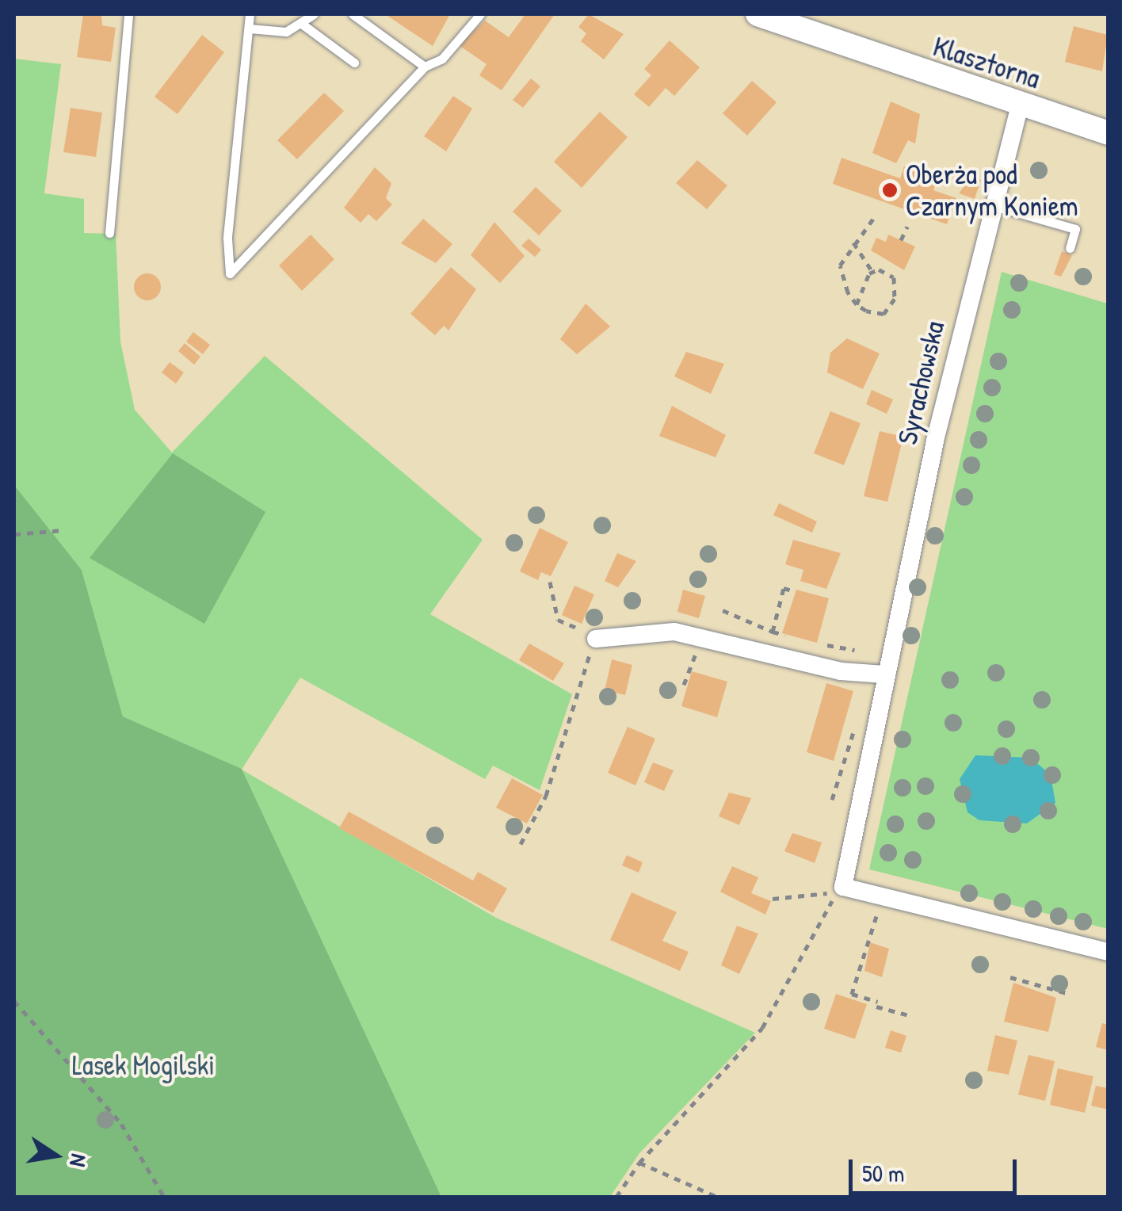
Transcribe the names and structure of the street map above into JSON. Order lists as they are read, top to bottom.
{
  "streets": {
    "street": ["Klasztorna", "Syrachowska"]
  },
  "crossings": [
    ["Klasztorna", "Syrachowska"]
  ],
  "parks": ["Lasek Mogilski"],
  "places": ["Oberża pod Czarnym Koniem"],
  "scale_bar": "50 m",
  "north": "right"
}
